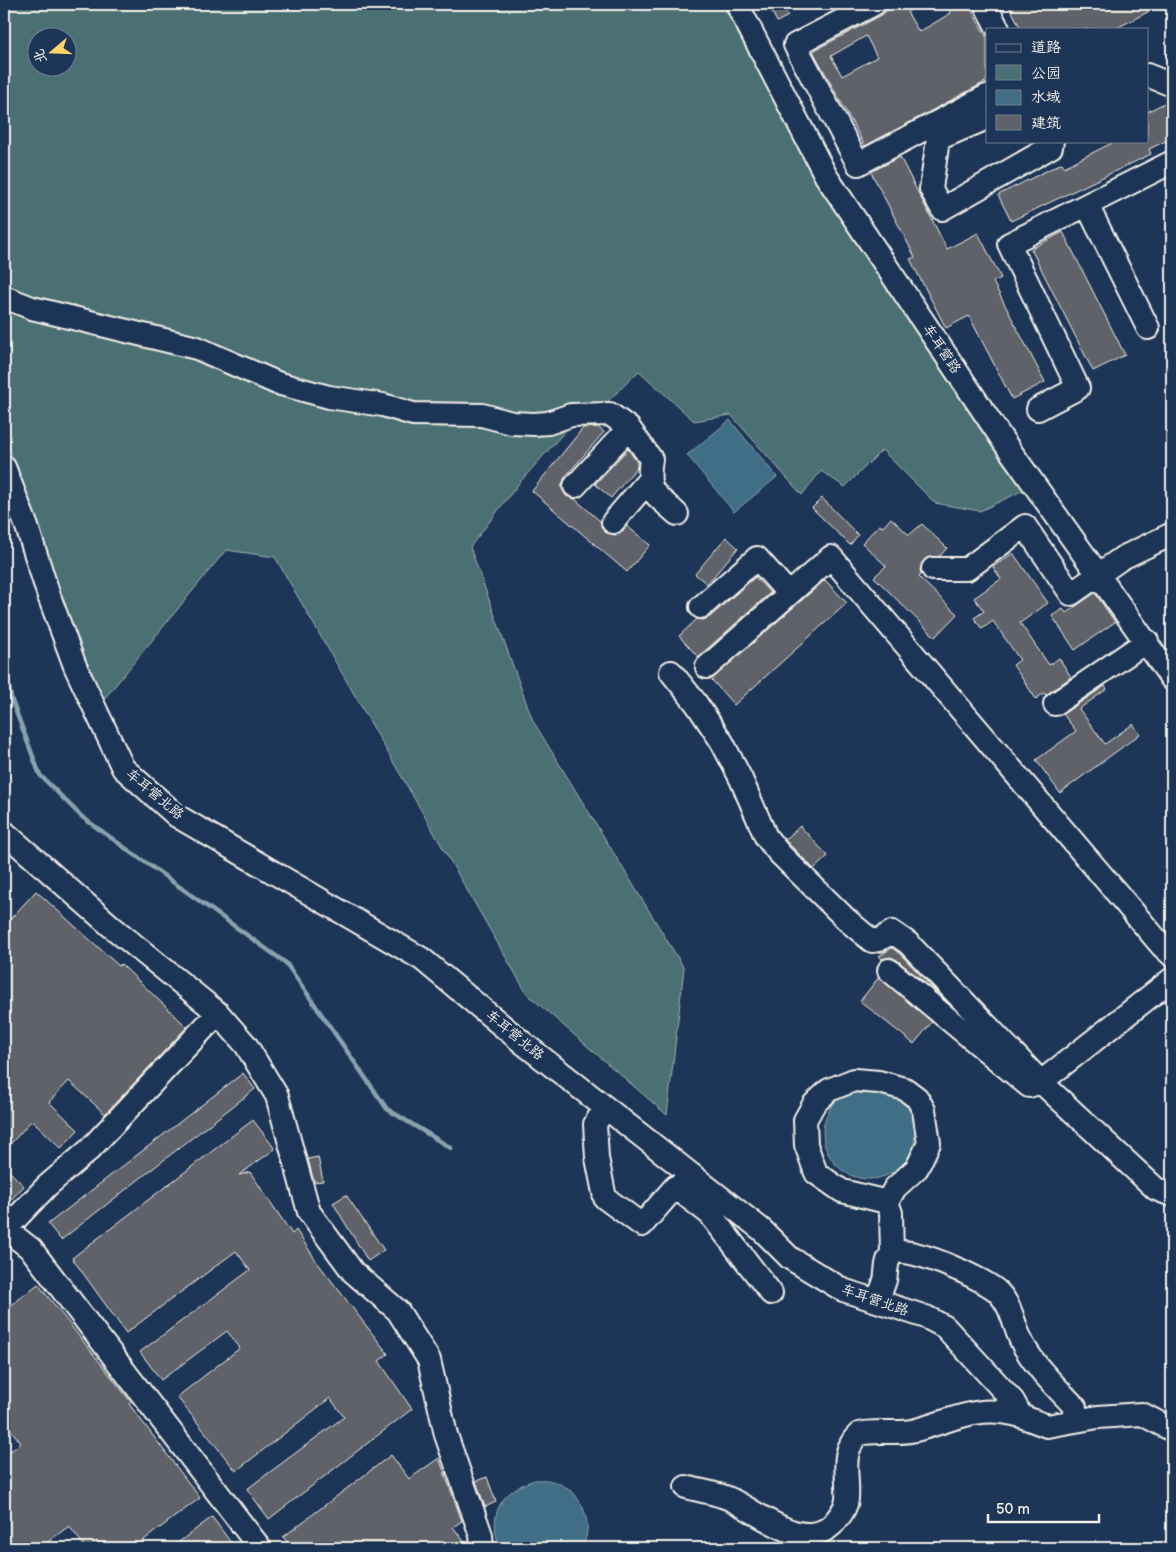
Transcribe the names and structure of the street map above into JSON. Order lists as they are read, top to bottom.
{
  "streets": {
    "street": ["车耳营路", "车耳营北路"]
  },
  "legend": [
    "道路",
    "公园",
    "水域",
    "建筑"
  ],
  "scale_bar": "50 m",
  "north": "left"
}
